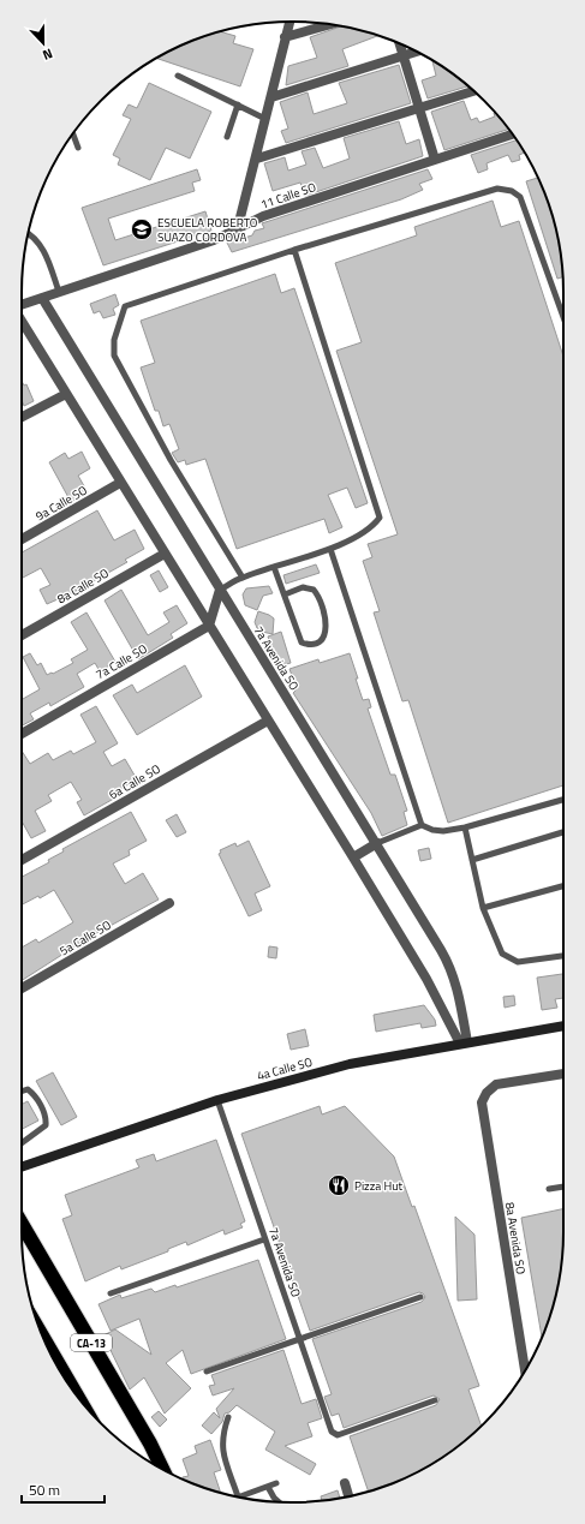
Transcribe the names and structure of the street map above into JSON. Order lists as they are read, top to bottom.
{
  "streets": {
    "highway": ["CA-13"],
    "street": [
      "11 Calle SO",
      "9a Calle SO",
      "8a Calle SO",
      "7a Avenida SO",
      "7a Calle SO",
      "6a Calle SO",
      "5a Calle SO",
      "4a Calle SO",
      "8a Avenida SO"
    ]
  },
  "crossings": [
    ["11 Calle SO", "7a Avenida SO"],
    ["7a Avenida SO", "4a Calle SO"]
  ],
  "places": {
    "school or university": ["ESCUELA ROBERTO SUAZO CORDOVA"],
    "restaurant": ["Pizza Hut"]
  },
  "scale_bar": "50 m",
  "north": "bottom"
}
